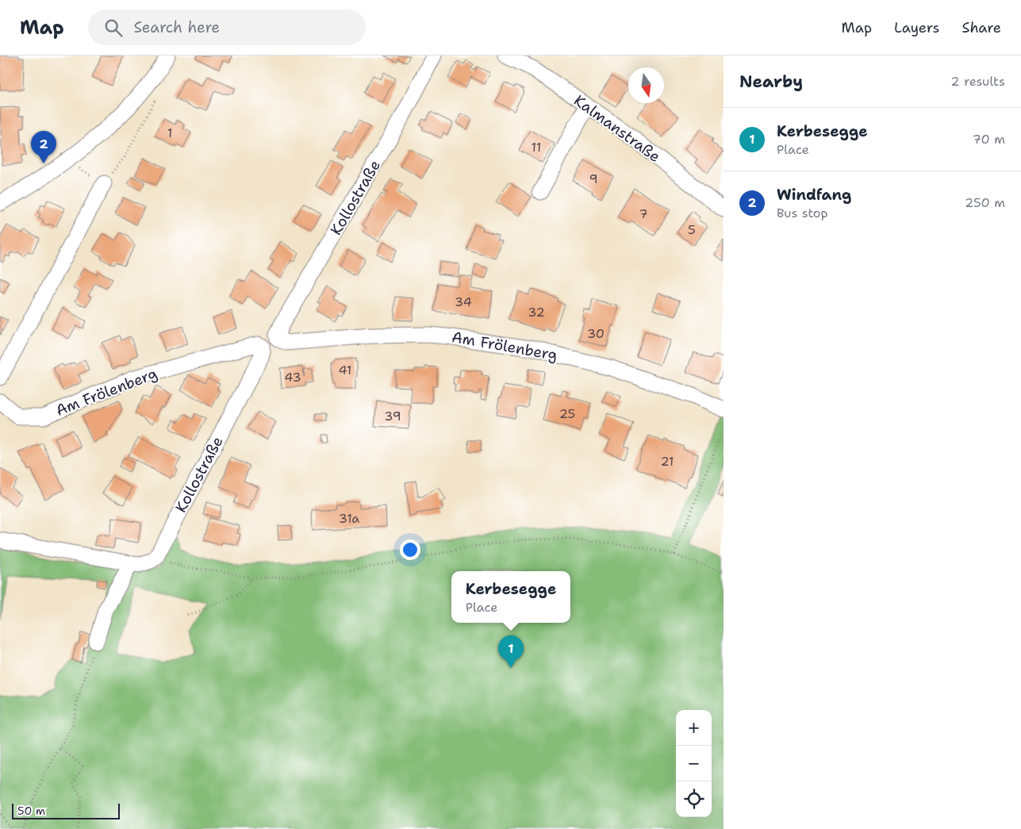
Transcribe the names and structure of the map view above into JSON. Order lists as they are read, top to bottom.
{
  "streets": {
    "street": ["Kalmanstraße", "Kollostraße", "Am Frölenberg"]
  },
  "crossings": [
    ["Kollostraße", "Am Frölenberg"]
  ],
  "house_numbers": [
    "1",
    "11",
    "9",
    "7",
    "5",
    "34",
    "32",
    "30",
    "41",
    "43",
    "25",
    "39",
    "21",
    "31a"
  ],
  "scale_bar": "50 m",
  "north": "bottom",
  "page": {
    "header": "Map",
    "search": "Search here",
    "nav": ["Map", "Layers", "Share"],
    "heading": ["Nearby", "2 results"],
    "list": [
      {
        "mark": "1",
        "name": "Kerbesegge",
        "note": "Place",
        "value": "70 m"
      },
      {
        "mark": "2",
        "name": "Windfang",
        "note": "Bus stop",
        "value": "250 m"
      }
    ],
    "pins": ["2", "1"],
    "popup": ["Kerbesegge", "Place"],
    "map_buttons": ["+", "−"],
    "scale": "50 m"
  }
}
